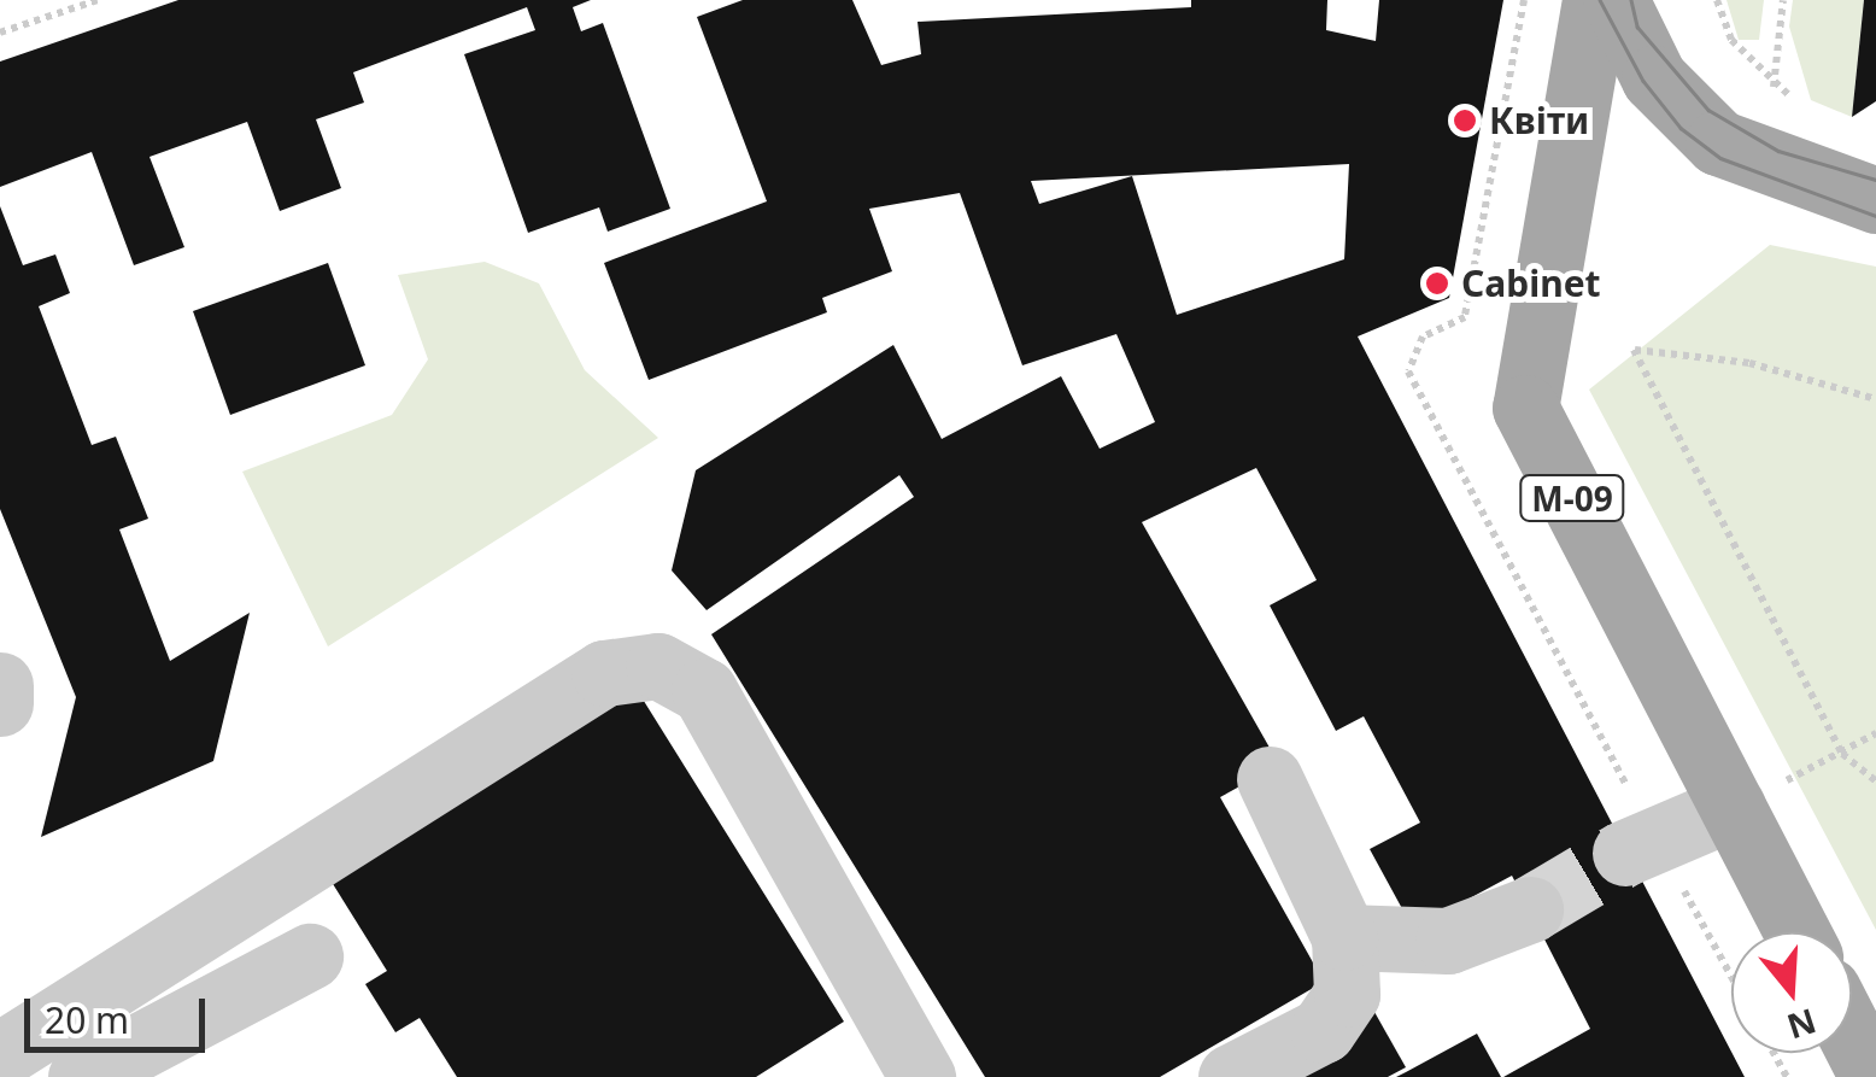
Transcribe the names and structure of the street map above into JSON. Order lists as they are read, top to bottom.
{
  "streets": {
    "main road": ["М-09"]
  },
  "places": ["Квіти", "Cabinet"],
  "scale_bar": "20 m",
  "north": "bottom"
}
